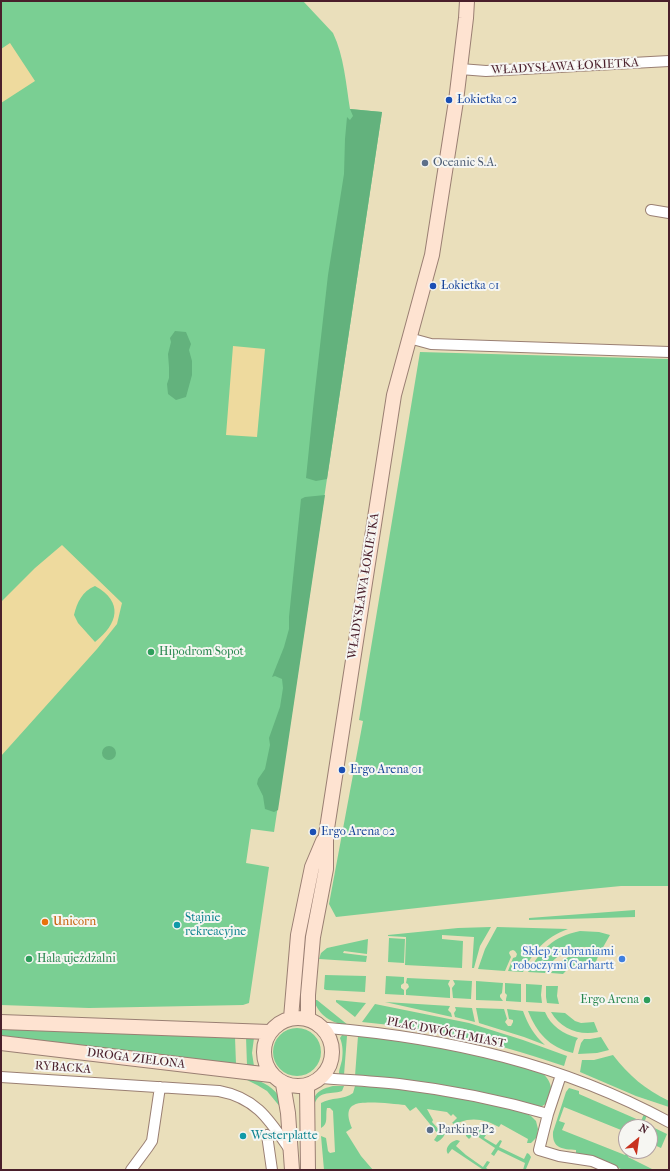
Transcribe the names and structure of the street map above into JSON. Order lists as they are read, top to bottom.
{
  "streets": {
    "street": [
      "WŁADYSŁAWA ŁOKIETKA",
      "PLAC DWÓCH MIAST",
      "DROGA ZIELONA",
      "RYBACKA"
    ]
  },
  "crossings": [
    ["WŁADYSŁAWA ŁOKIETKA", "PLAC DWÓCH MIAST"],
    ["WŁADYSŁAWA ŁOKIETKA", "DROGA ZIELONA"],
    ["PLAC DWÓCH MIAST", "DROGA ZIELONA"]
  ],
  "places": [
    "Łokietka 02",
    "Oceanic S.A.",
    "Łokietka 01",
    "Hipodrom Sopot",
    "Ergo Arena 01",
    "Ergo Arena 02",
    "Unicorn",
    "Stajnie rekreacyjne",
    "Hala ujeżdżalni",
    "Sklep z ubraniami roboczymi Carhartt",
    "Ergo Arena",
    "Parking P2",
    "Westerplatte"
  ],
  "north": "top right"
}
